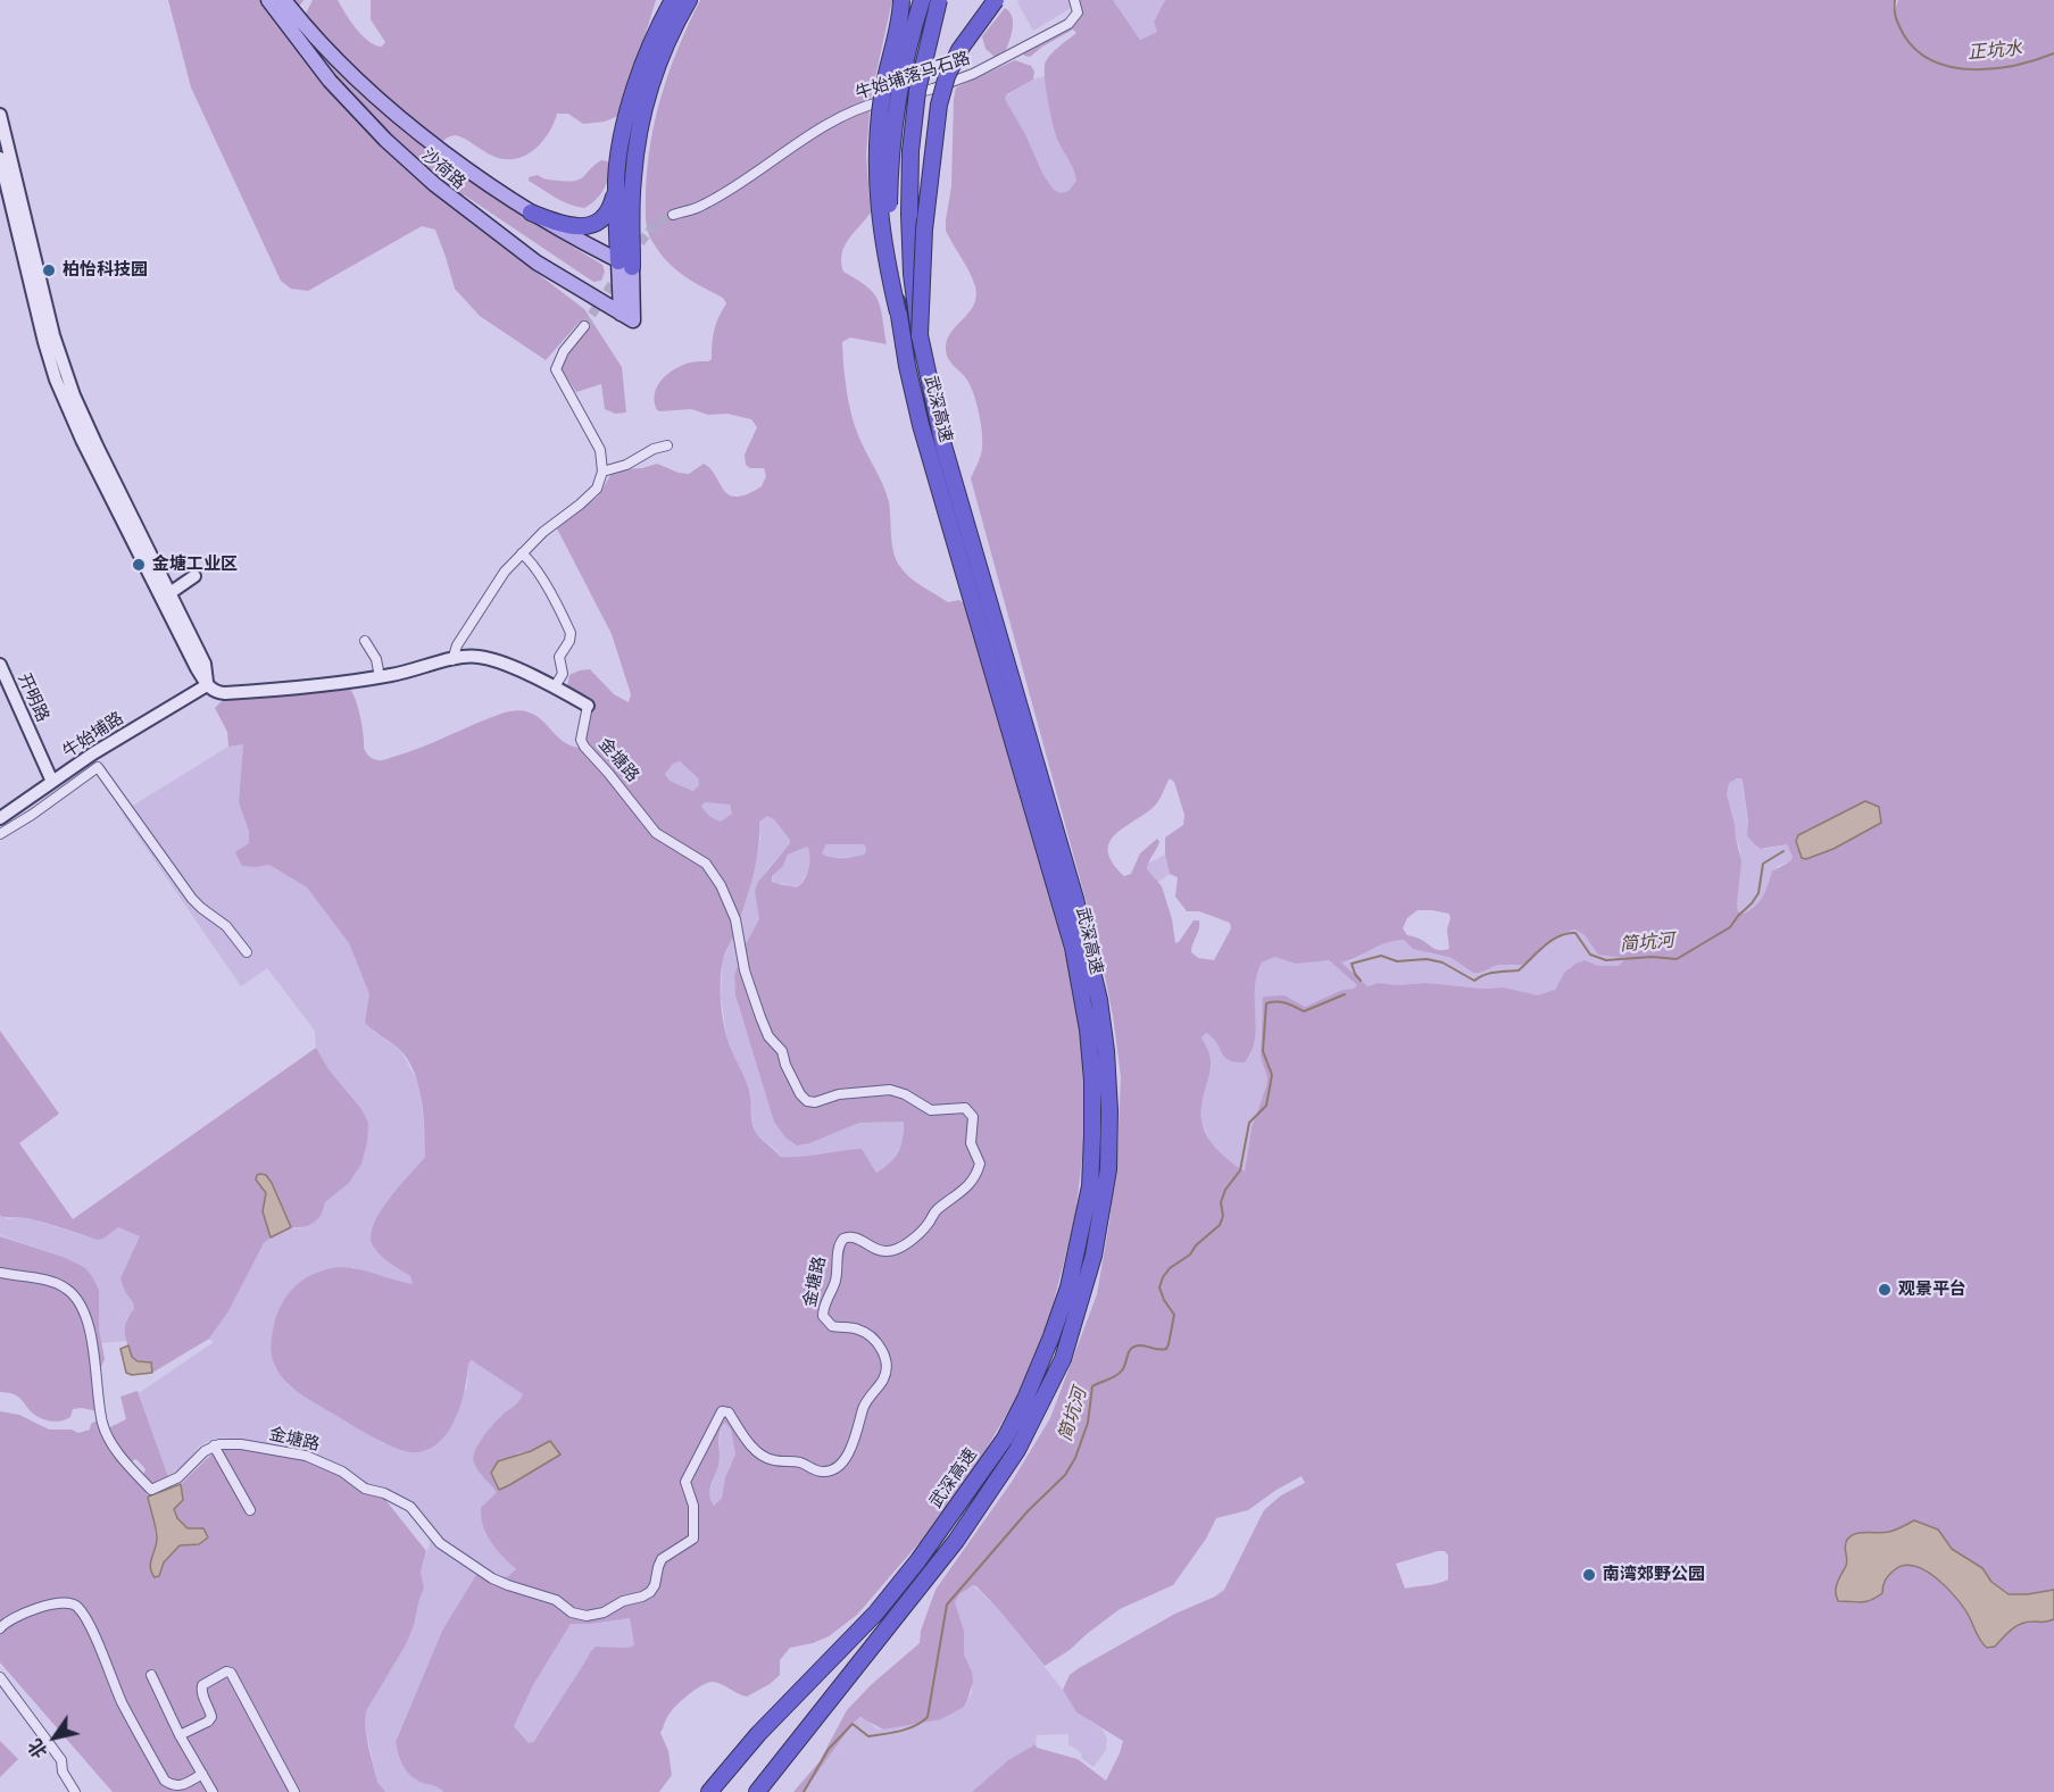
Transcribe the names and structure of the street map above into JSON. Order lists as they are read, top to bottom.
{
  "streets": {
    "highway": ["武深高速"],
    "main road": [
      "沙荷路",
      "开明路",
      "牛始埔路",
      "金塘路"
    ],
    "street": ["牛始埔落马石路"]
  },
  "crossings": [
    ["开明路", "牛始埔路"],
    ["牛始埔路", "金塘路"]
  ],
  "water": ["正坑水", "简坑河"],
  "places": [
    "柏怡科技园",
    "金塘工业区",
    "观景平台",
    "南湾郊野公园"
  ],
  "north": "bottom left"
}
